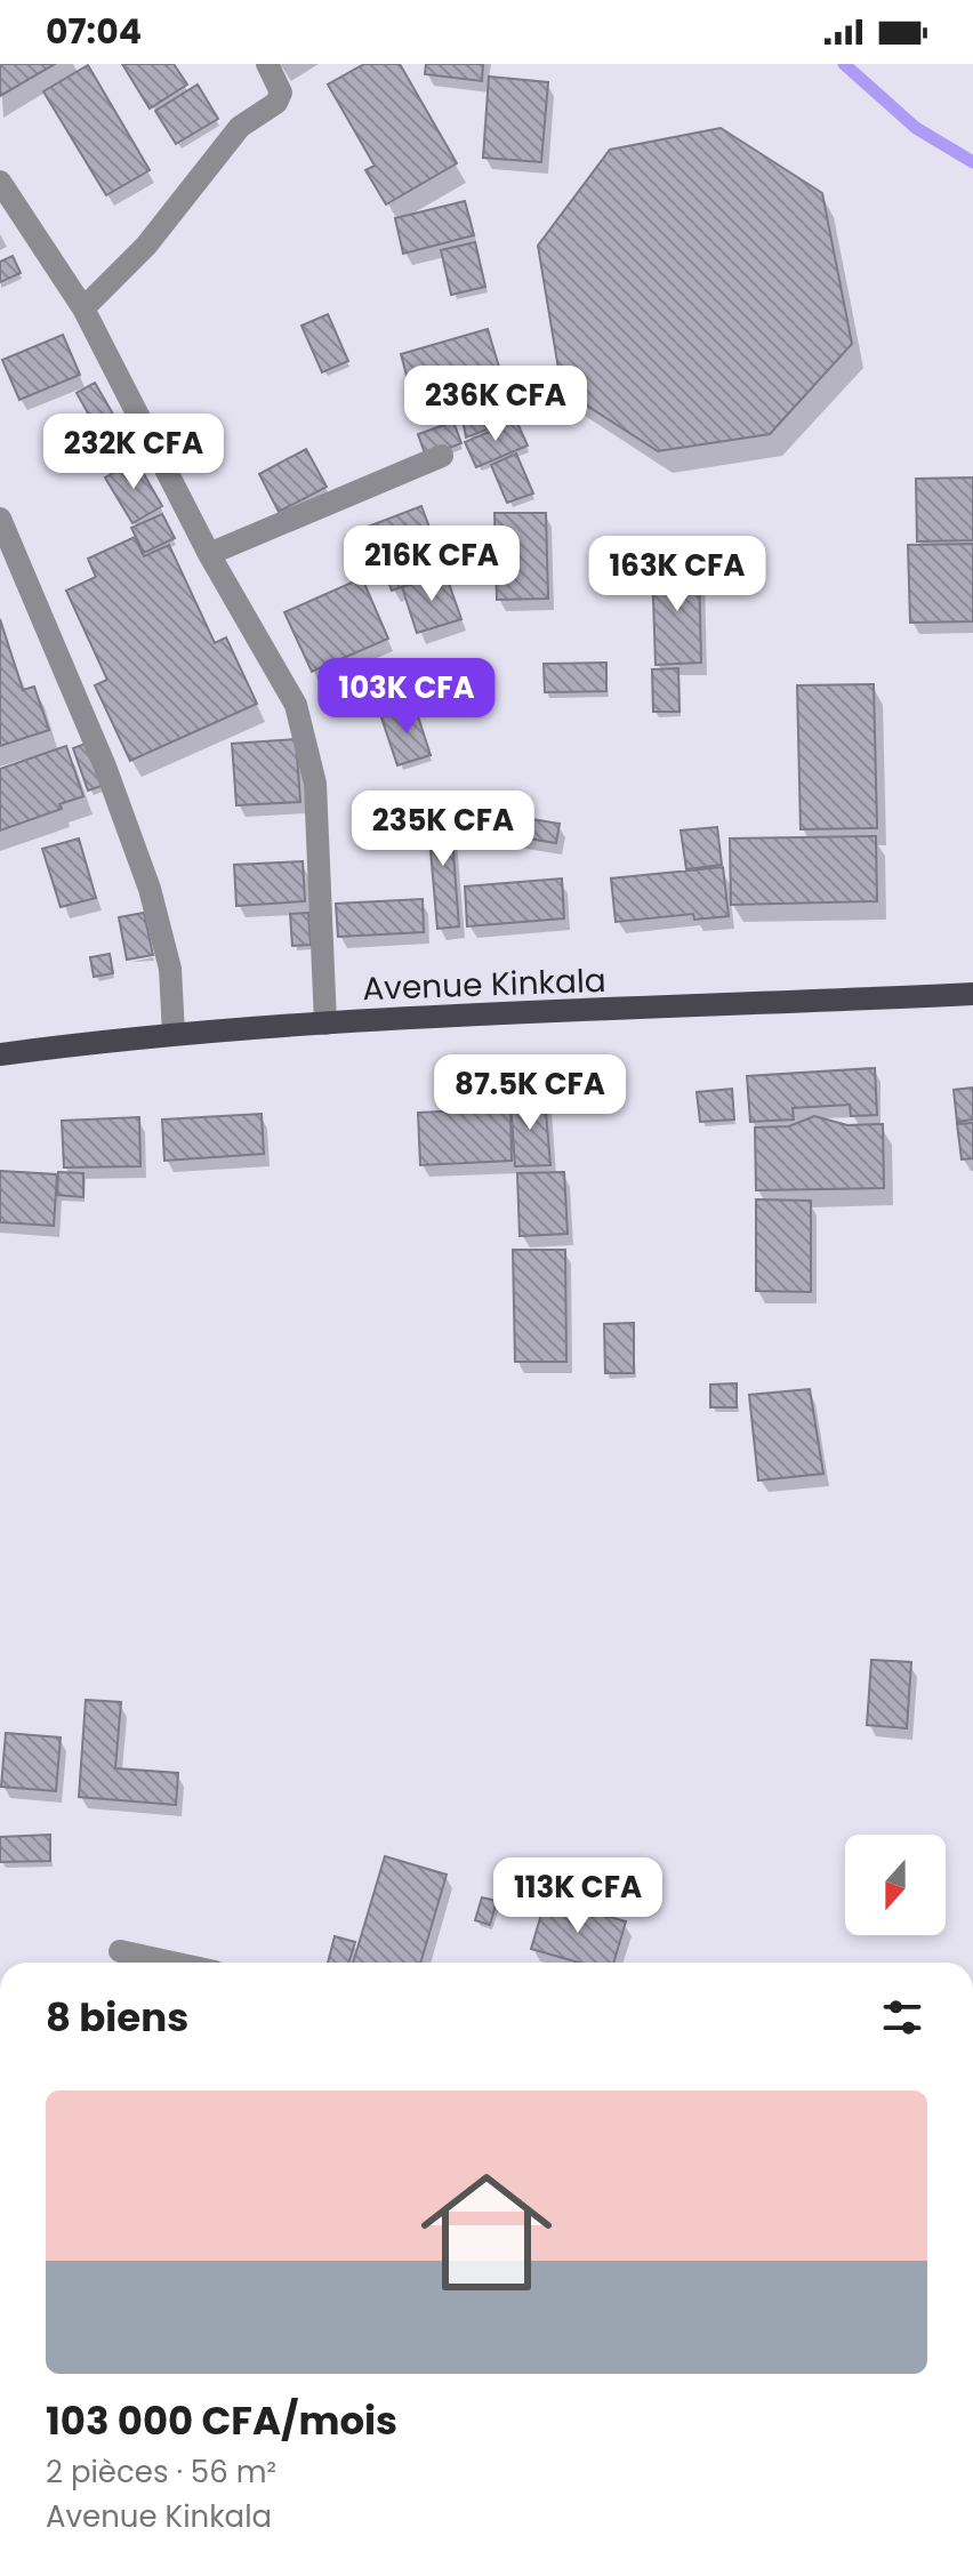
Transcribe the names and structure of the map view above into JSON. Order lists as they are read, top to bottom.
{
  "streets": {
    "main road": ["Avenue Kinkala"]
  },
  "north": "bottom",
  "page": {
    "status": "07:04",
    "price": [
      "236K CFA",
      "232K CFA",
      "216K CFA",
      "163K CFA",
      "103K CFA",
      "235K CFA",
      "87.5K CFA",
      "113K CFA"
    ],
    "heading": "8 biens",
    "list": [
      {
        "name": "103 000 CFA/mois",
        "note": "2 pièces · 56 m² · Avenue Kinkala"
      }
    ]
  }
}
